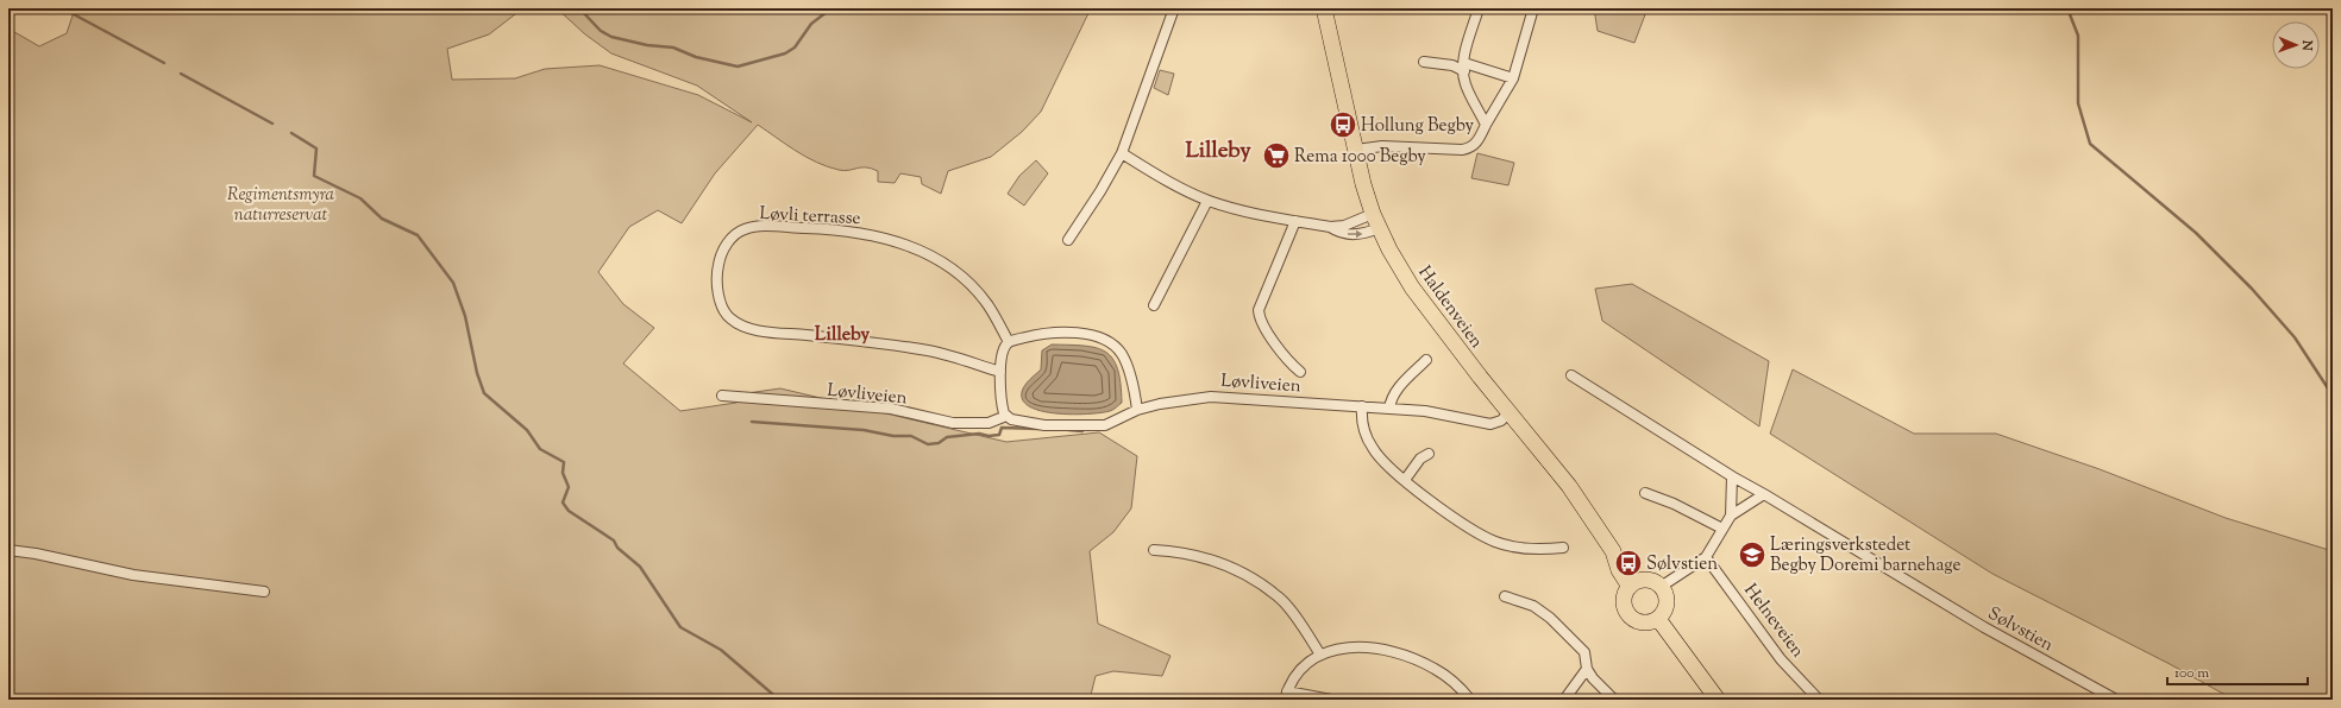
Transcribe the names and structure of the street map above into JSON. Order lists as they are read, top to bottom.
{
  "streets": {
    "main road": ["Haldenveien"],
    "street": [
      "Løvli terrasse",
      "Løvliveien",
      "Helneveien",
      "Sølvstien"
    ]
  },
  "crossings": [
    ["Løvli terrasse", "Løvliveien"],
    ["Haldenveien", "Løvliveien"]
  ],
  "districts": ["Lilleby", "Lilleby"],
  "parks": ["Regimentsmyra naturreservat"],
  "places": {
    "bus stop": ["Hollung Begby", "Sølvstien"],
    "supermarket": ["Rema 1000 Begby"],
    "school or university": ["Læringsverkstedet Begby Doremi barnehage"]
  },
  "scale_bar": "100 m",
  "north": "right"
}
